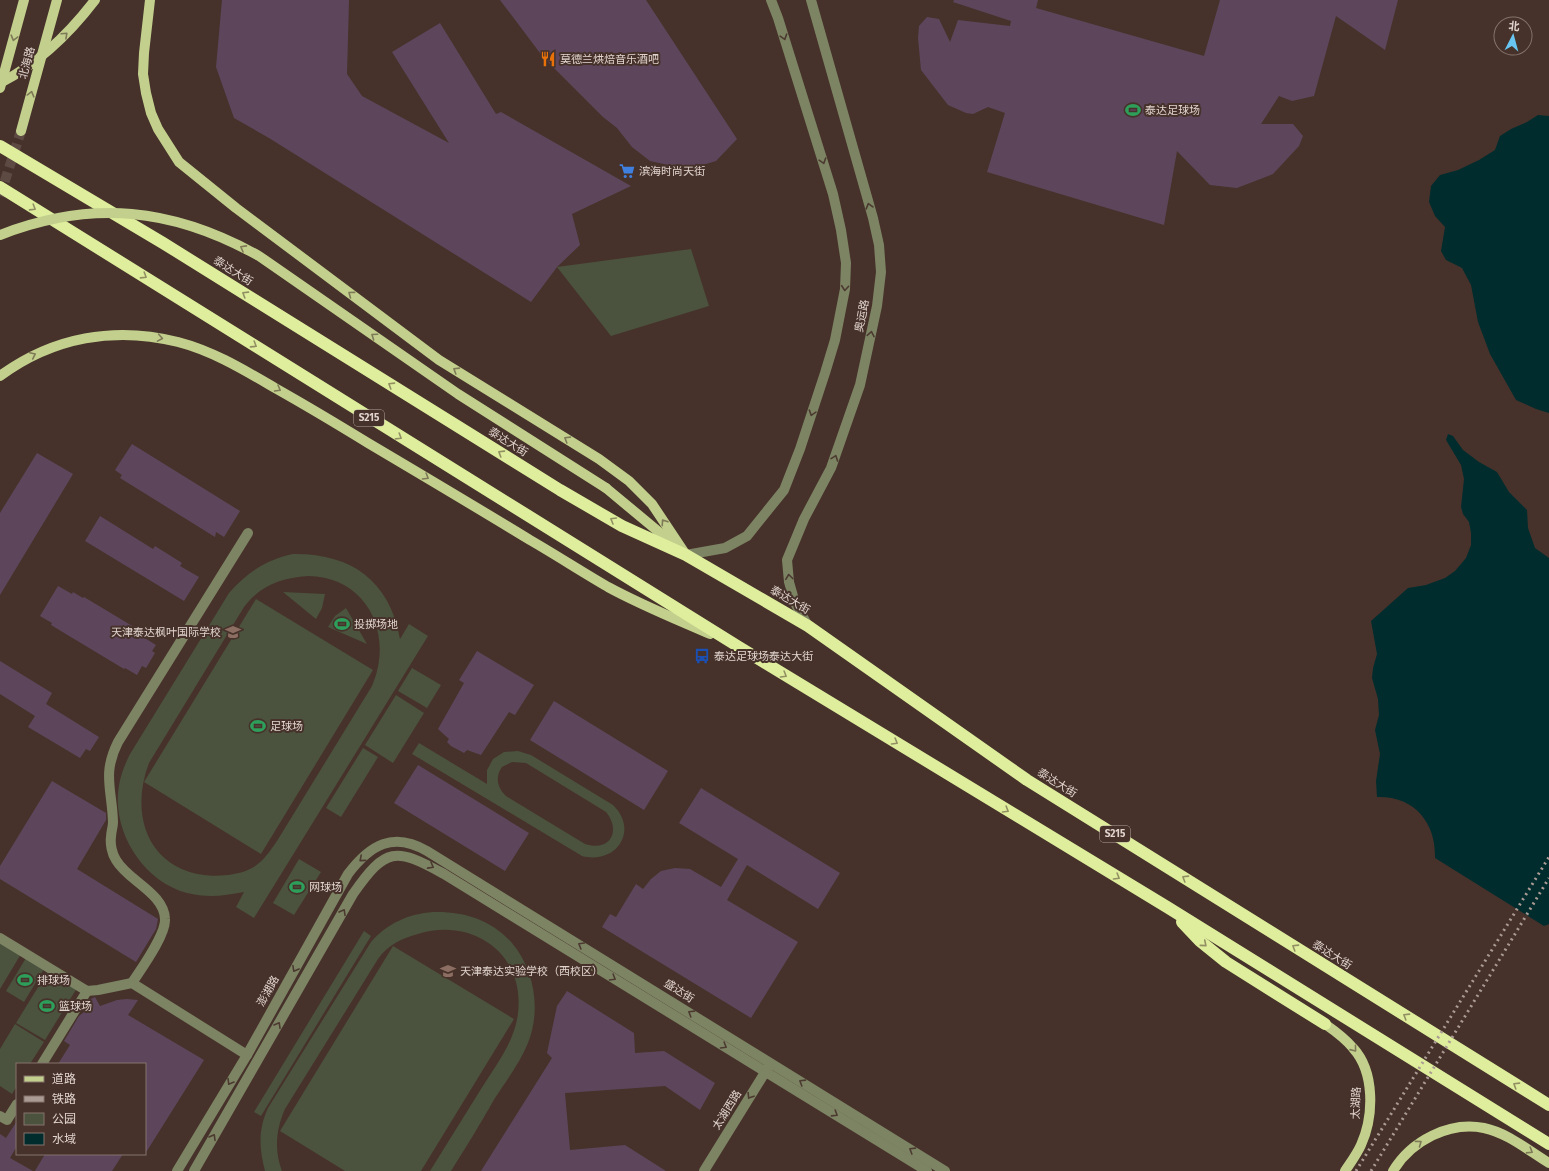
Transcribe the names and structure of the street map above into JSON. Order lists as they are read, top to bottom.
{
  "streets": {
    "highway": ["泰达大街", "S215"],
    "main road": ["北海路", "太湖路"],
    "street": [
      "奥运路",
      "澎湖路",
      "盛达街",
      "太湖西路"
    ]
  },
  "crossings": [
    ["泰达大街", "奥运路"],
    ["澎湖路", "盛达街"],
    ["盛达街", "太湖西路"]
  ],
  "one_way": ["澎湖路", "太湖路", "太湖西路"],
  "places": {
    "restaurant": ["莫德兰烘焙音乐酒吧"],
    "sports": [
      "泰达足球场",
      "投掷场地",
      "足球场",
      "网球场",
      "排球场",
      "篮球场"
    ],
    "supermarket": ["滨海时尚天街"],
    "school or university": ["天津泰达枫叶国际学校", "天津泰达实验学校（西校区）"],
    "bus stop": ["泰达足球场泰达大街"]
  },
  "legend": [
    "道路",
    "铁路",
    "公园",
    "水域"
  ],
  "north": "top"
}
